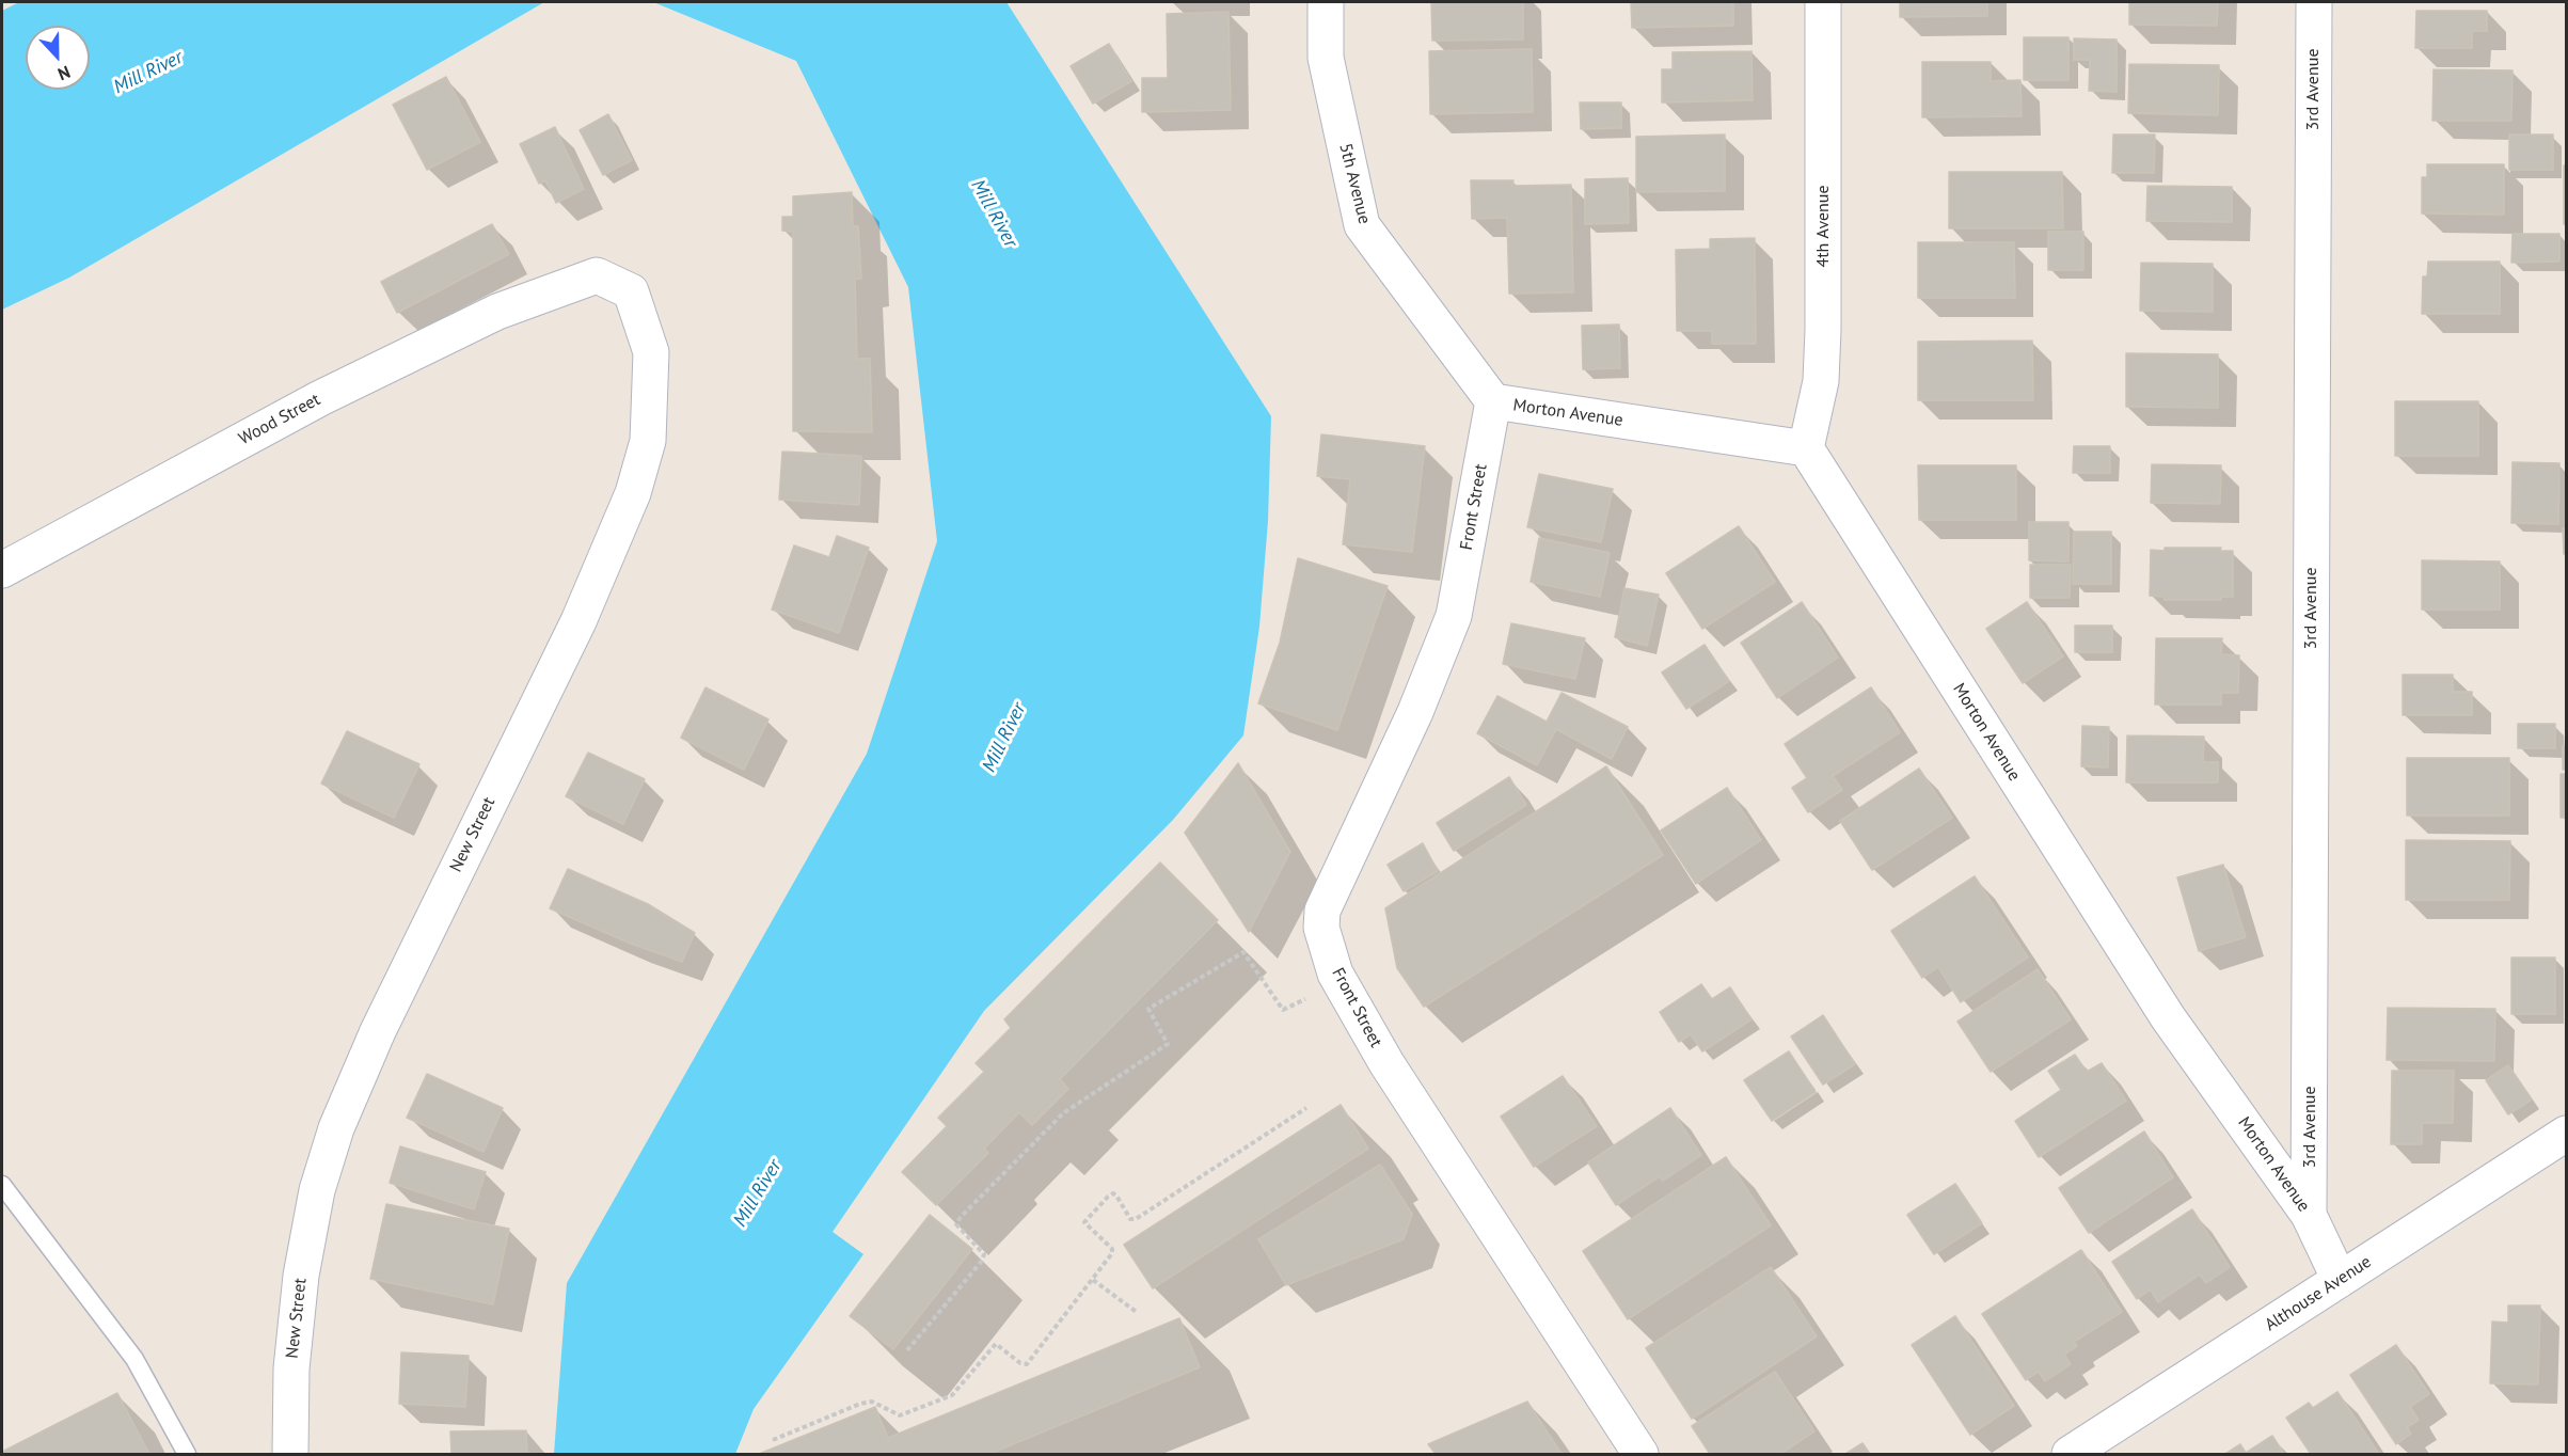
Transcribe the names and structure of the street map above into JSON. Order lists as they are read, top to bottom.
{
  "streets": {
    "street": [
      "3rd Avenue",
      "5th Avenue",
      "4th Avenue",
      "Morton Avenue",
      "Wood Street",
      "Front Street",
      "New Street",
      "Althouse Avenue"
    ]
  },
  "crossings": [
    ["3rd Avenue", "Morton Avenue"],
    ["5th Avenue", "Morton Avenue"],
    ["5th Avenue", "Front Street"],
    ["4th Avenue", "Morton Avenue"],
    ["Morton Avenue", "Front Street"],
    ["Morton Avenue", "Althouse Avenue"],
    ["Wood Street", "New Street"]
  ],
  "water": ["Mill River"],
  "north": "bottom"
}
